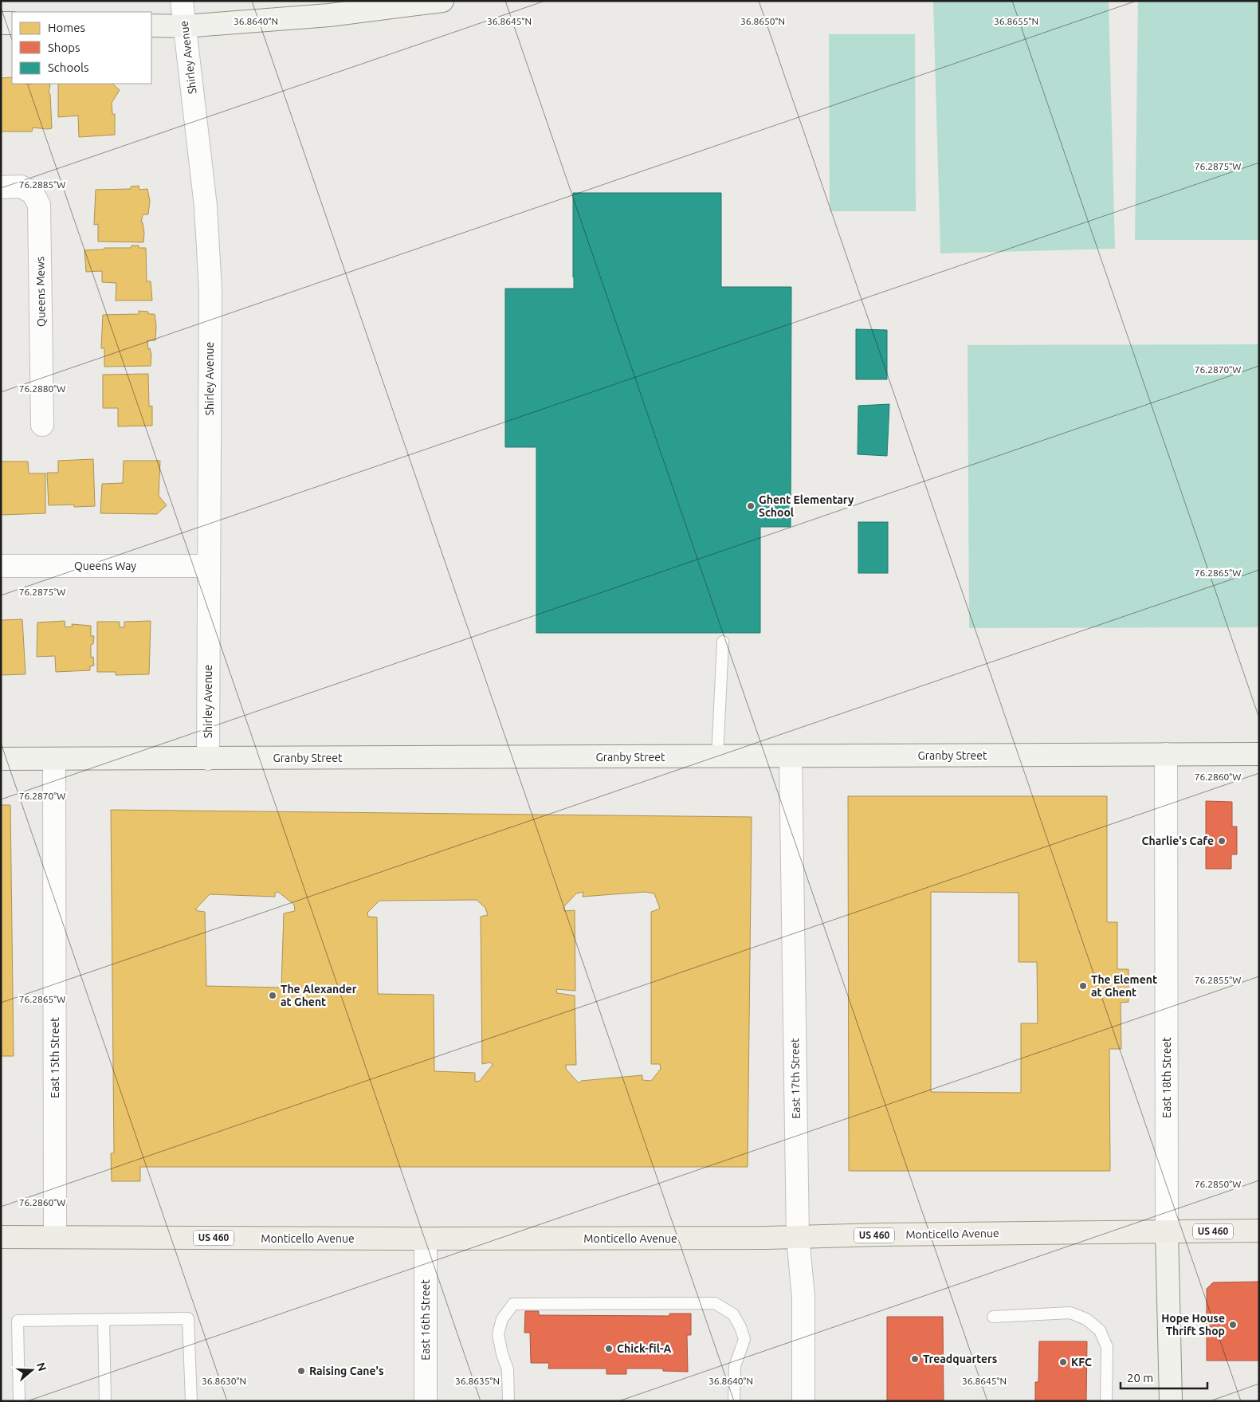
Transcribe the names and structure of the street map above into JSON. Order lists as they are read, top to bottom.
{
  "streets": {
    "main road": ["US 460", "Monticello Avenue"],
    "street": [
      "Shirley Avenue",
      "Queens Mews",
      "Queens Way",
      "Granby Street",
      "East 15th Street",
      "East 18th Street",
      "East 17th Street",
      "East 16th Street"
    ]
  },
  "crossings": [
    ["Shirley Avenue", "Queens Way"],
    ["Shirley Avenue", "Granby Street"],
    ["Granby Street", "East 15th Street"],
    ["Granby Street", "East 18th Street"],
    ["Granby Street", "East 17th Street"],
    ["East 15th Street", "Monticello Avenue"],
    ["East 18th Street", "Monticello Avenue"],
    ["East 17th Street", "Monticello Avenue"],
    ["Monticello Avenue", "East 16th Street"]
  ],
  "places": [
    "Ghent Elementary School",
    "Charlie's Cafe",
    "The Element at Ghent",
    "The Alexander at Ghent",
    "Hope House Thrift Shop",
    "Chick-fil-A",
    "Treadquarters",
    "KFC",
    "Raising Cane's"
  ],
  "legend": ["Homes", "Shops", "Schools"],
  "scale_bar": "20 m",
  "north": "right",
  "coordinates": [
    "36.8640°N",
    "36.8645°N",
    "36.8650°N",
    "36.8655°N",
    "76.2875°W",
    "76.2885°W",
    "76.2870°W",
    "76.2880°W",
    "76.2865°W",
    "76.2860°W",
    "76.2855°W",
    "76.2850°W",
    "36.8630°N",
    "36.8635°N"
  ]
}
